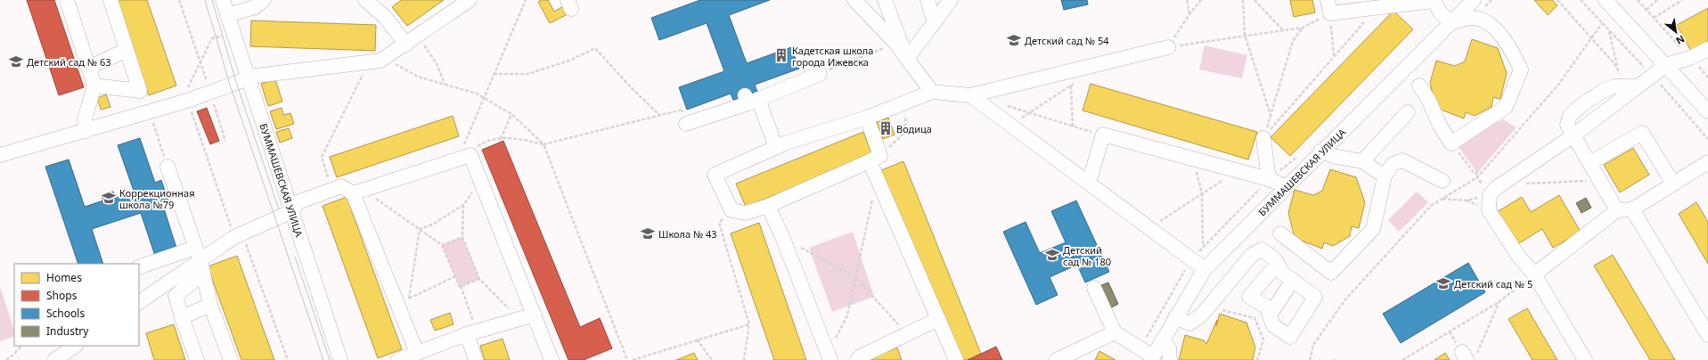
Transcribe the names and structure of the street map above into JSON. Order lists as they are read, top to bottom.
{
  "streets": {
    "street": ["БУММАШЕВСКАЯ УЛИЦА"]
  },
  "places": {
    "school or university": [
      "Детский сад № 54",
      "Детский сад № 63",
      "Коррекционная школа №79",
      "Школа № 43",
      "Детский сад № 180",
      "Детский сад № 5"
    ],
    "building": ["Кадетская школа города Ижевска", "Водица"]
  },
  "legend": [
    "Homes",
    "Shops",
    "Schools",
    "Industry"
  ],
  "north": "bottom right"
}
